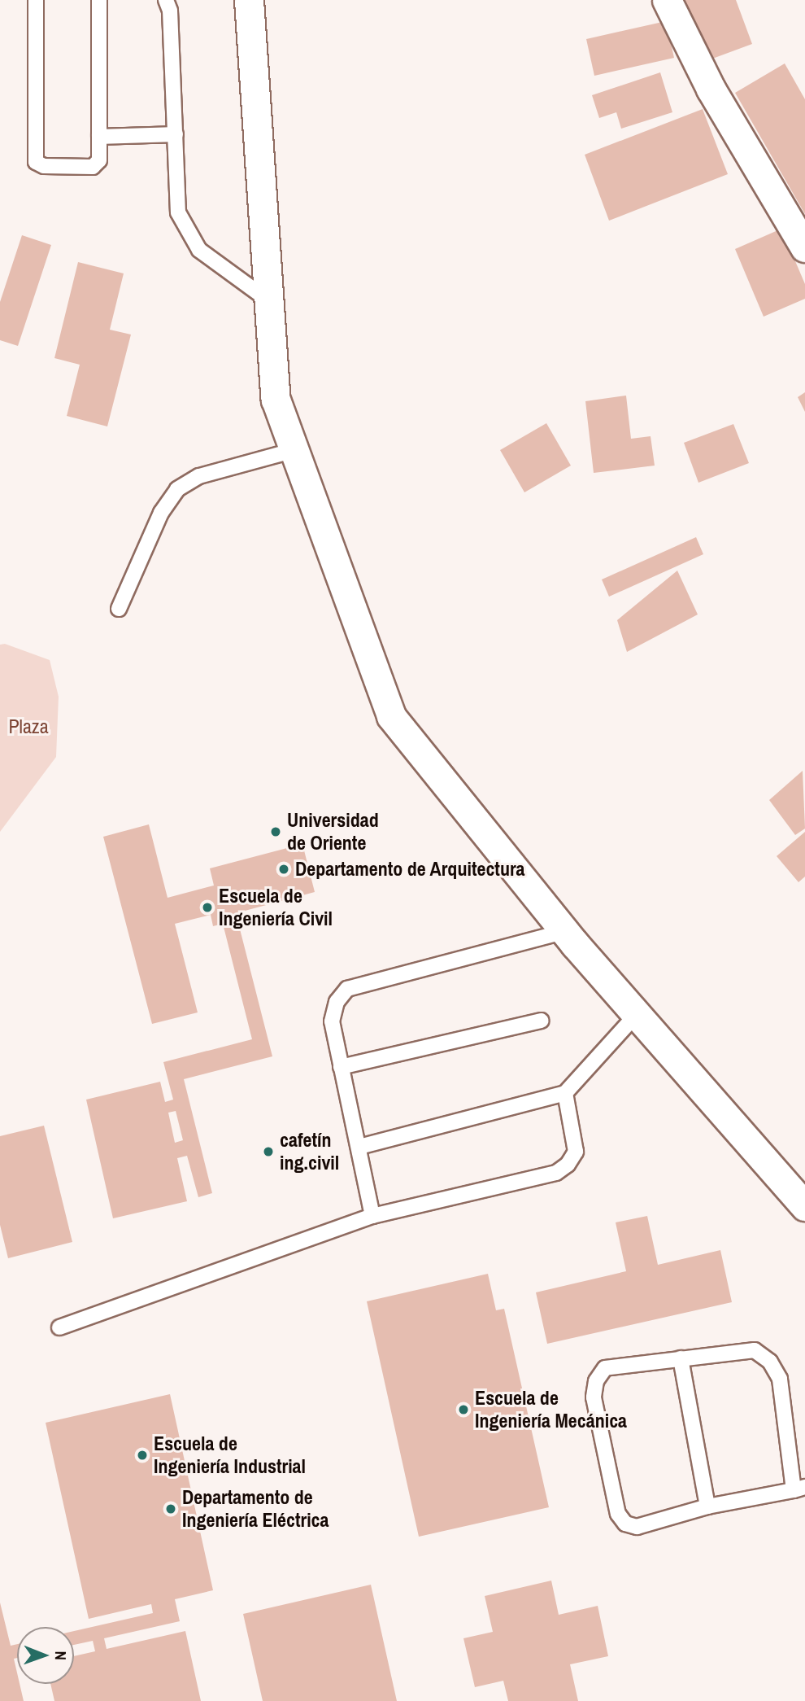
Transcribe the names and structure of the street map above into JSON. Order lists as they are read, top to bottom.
{
  "parks": ["Plaza"],
  "places": [
    "Universidad de Oriente",
    "Departamento de Arquitectura",
    "Escuela de Ingeniería Civil",
    "cafetín ing.civil",
    "Escuela de Ingeniería Mecánica",
    "Escuela de Ingeniería Industrial",
    "Departamento de Ingeniería Eléctrica"
  ],
  "north": "right"
}
